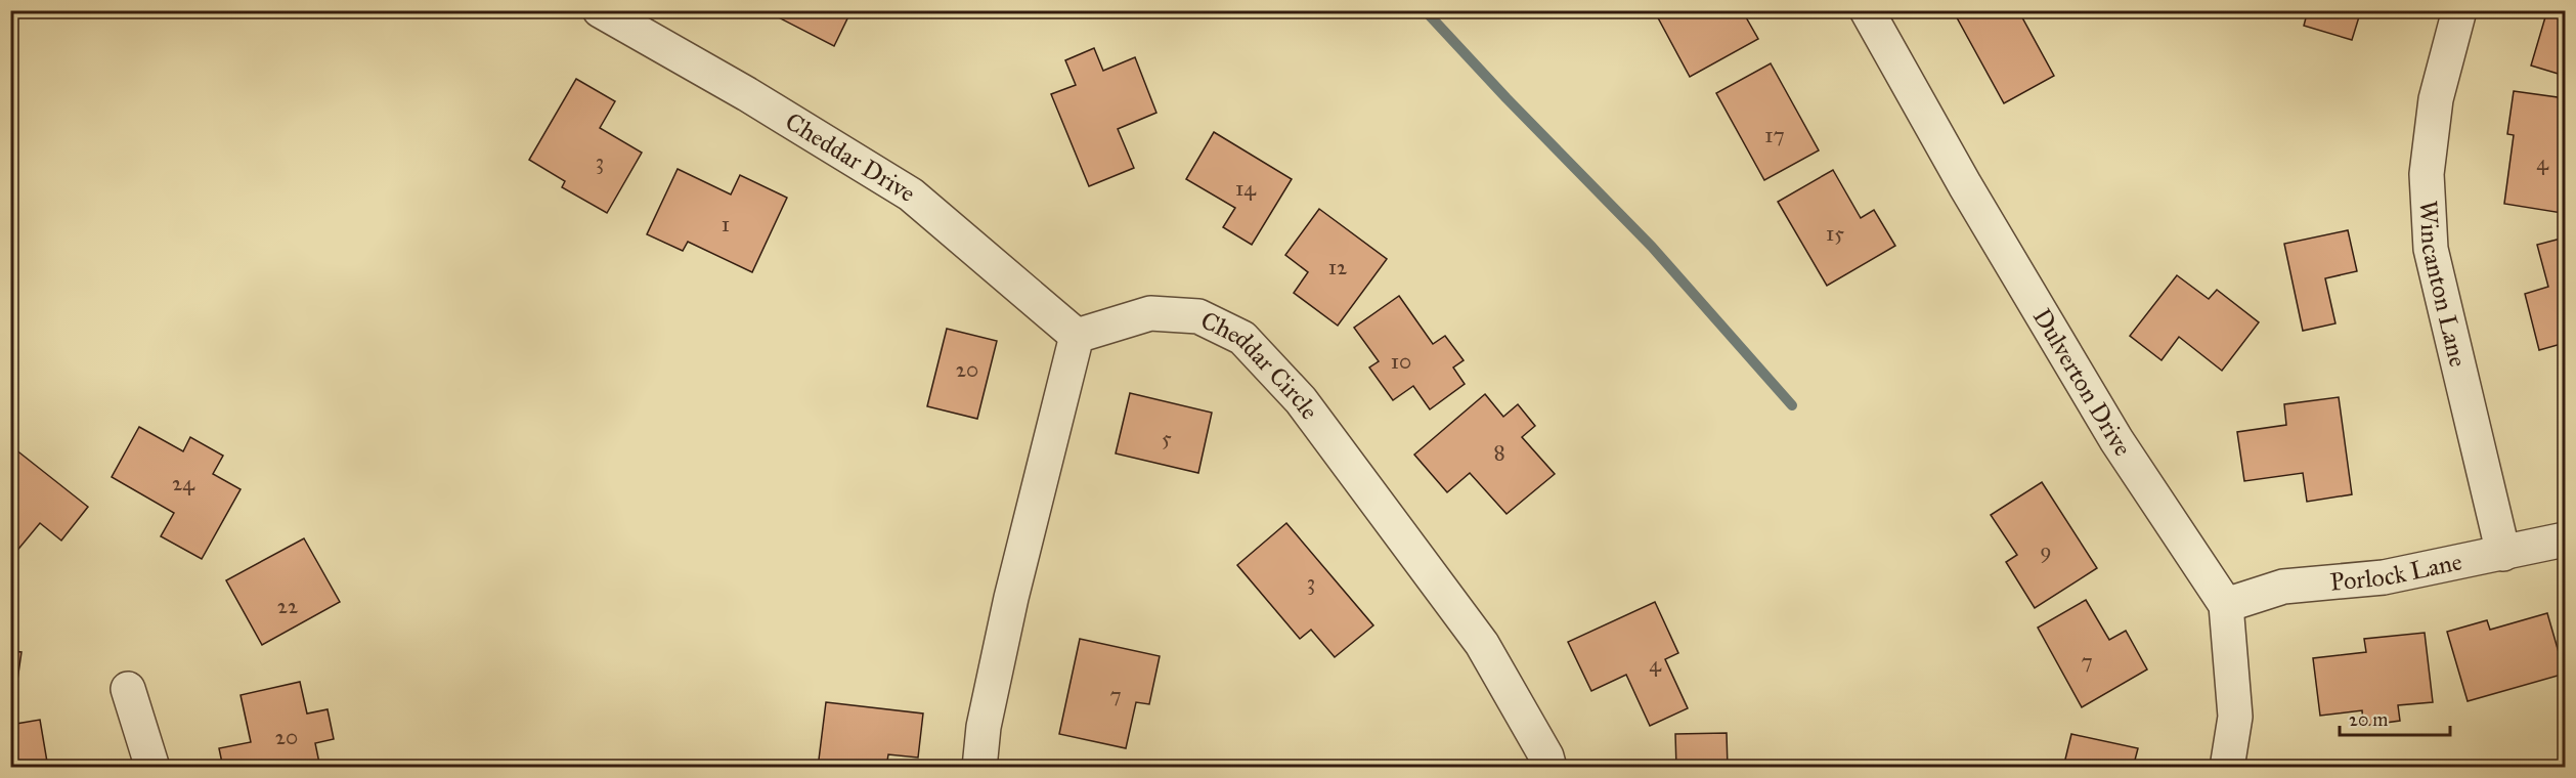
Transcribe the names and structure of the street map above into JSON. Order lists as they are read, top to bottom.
{
  "streets": {
    "street": [
      "Cheddar Drive",
      "Wincanton Lane",
      "Cheddar Circle",
      "Dulverton Drive",
      "Porlock Lane"
    ]
  },
  "crossings": [
    ["Cheddar Drive", "Cheddar Circle"],
    ["Wincanton Lane", "Porlock Lane"],
    ["Dulverton Drive", "Porlock Lane"]
  ],
  "house_numbers": [
    "17",
    "3",
    "4",
    "14",
    "1",
    "15",
    "12",
    "10",
    "20",
    "5",
    "8",
    "24",
    "9",
    "3",
    "22",
    "7",
    "4",
    "7",
    "20"
  ],
  "scale_bar": "20 m"
}
